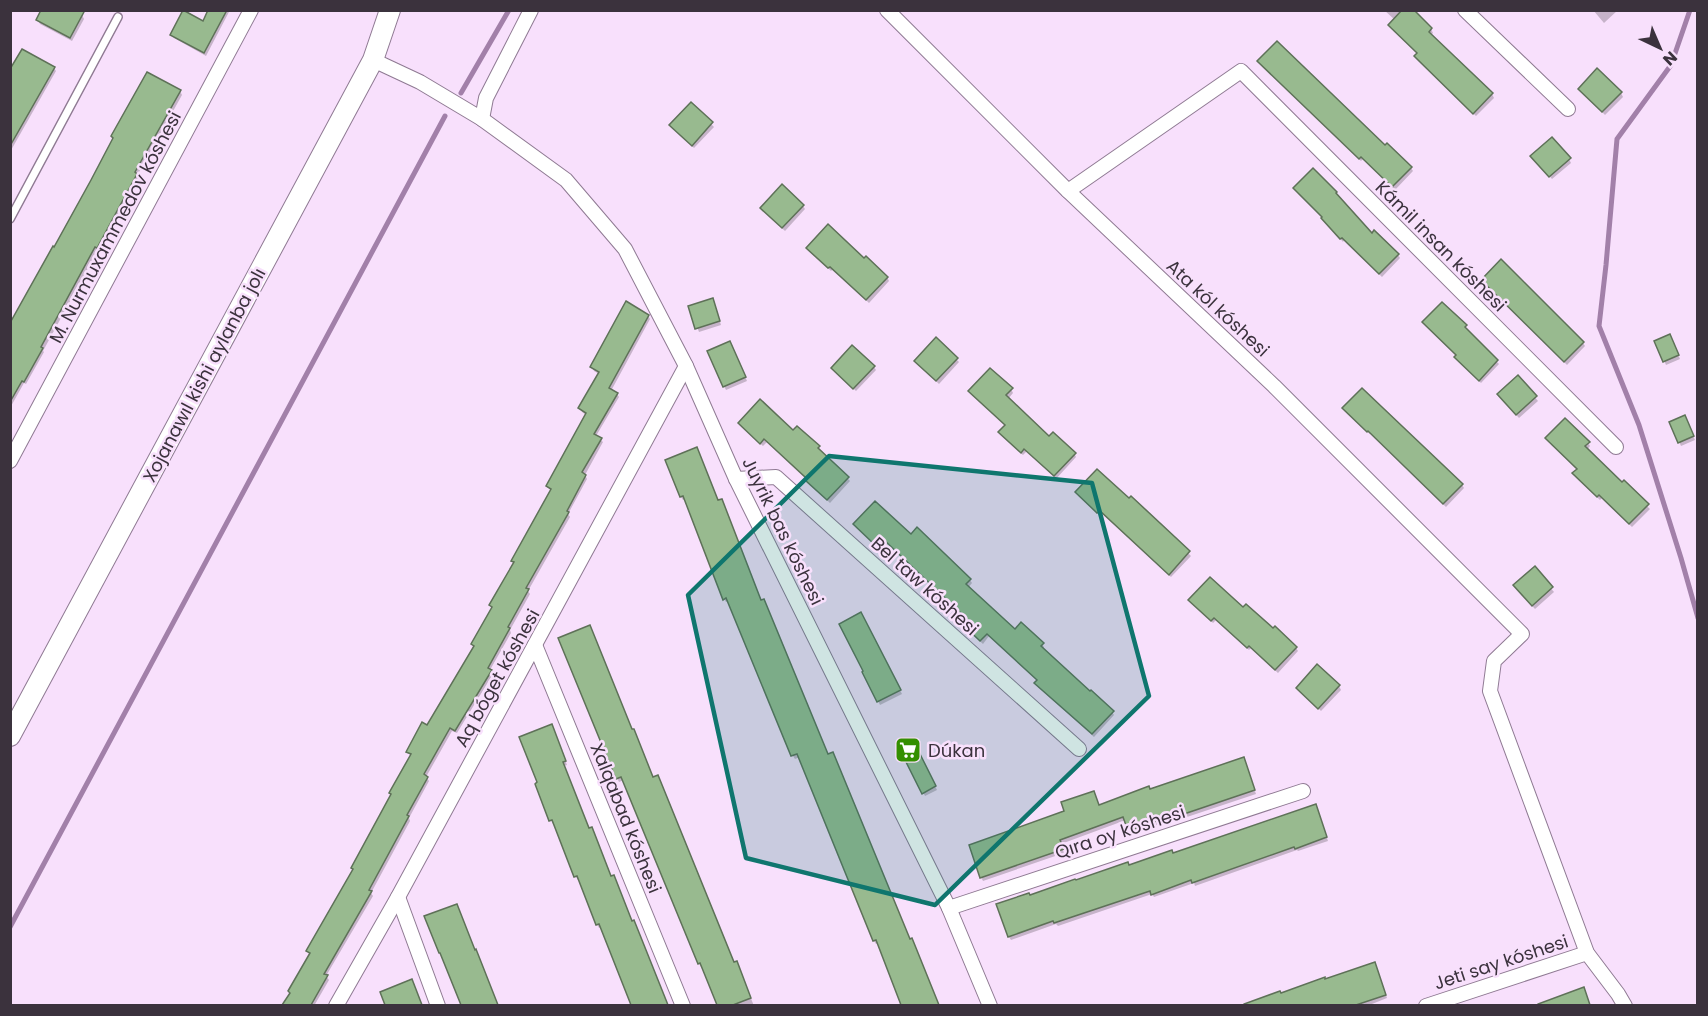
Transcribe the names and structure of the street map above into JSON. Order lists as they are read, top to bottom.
{
  "streets": {
    "main road": ["Xojanawıl kishi aylanba jolı"],
    "street": [
      "M. Nurmuxammedov kóshesi",
      "Kámil insan kóshesi",
      "Ata kól kóshesi",
      "Juyrik bas kóshesi",
      "Bel taw kóshesi",
      "Aq bóget kóshesi",
      "Xalqabad kóshesi",
      "Qıra oy kóshesi",
      "Jeti say kóshesi"
    ]
  },
  "crossings": [
    ["Kámil insan kóshesi", "Ata kól kóshesi"],
    ["Ata kól kóshesi", "Jeti say kóshesi"],
    ["Xojanawıl kishi aylanba jolı", "Juyrik bas kóshesi"],
    ["Juyrik bas kóshesi", "Bel taw kóshesi"],
    ["Juyrik bas kóshesi", "Aq bóget kóshesi"],
    ["Juyrik bas kóshesi", "Qıra oy kóshesi"],
    ["Aq bóget kóshesi", "Xalqabad kóshesi"]
  ],
  "places": {
    "supermarket": ["Dúkan"]
  },
  "north": "bottom right"
}
